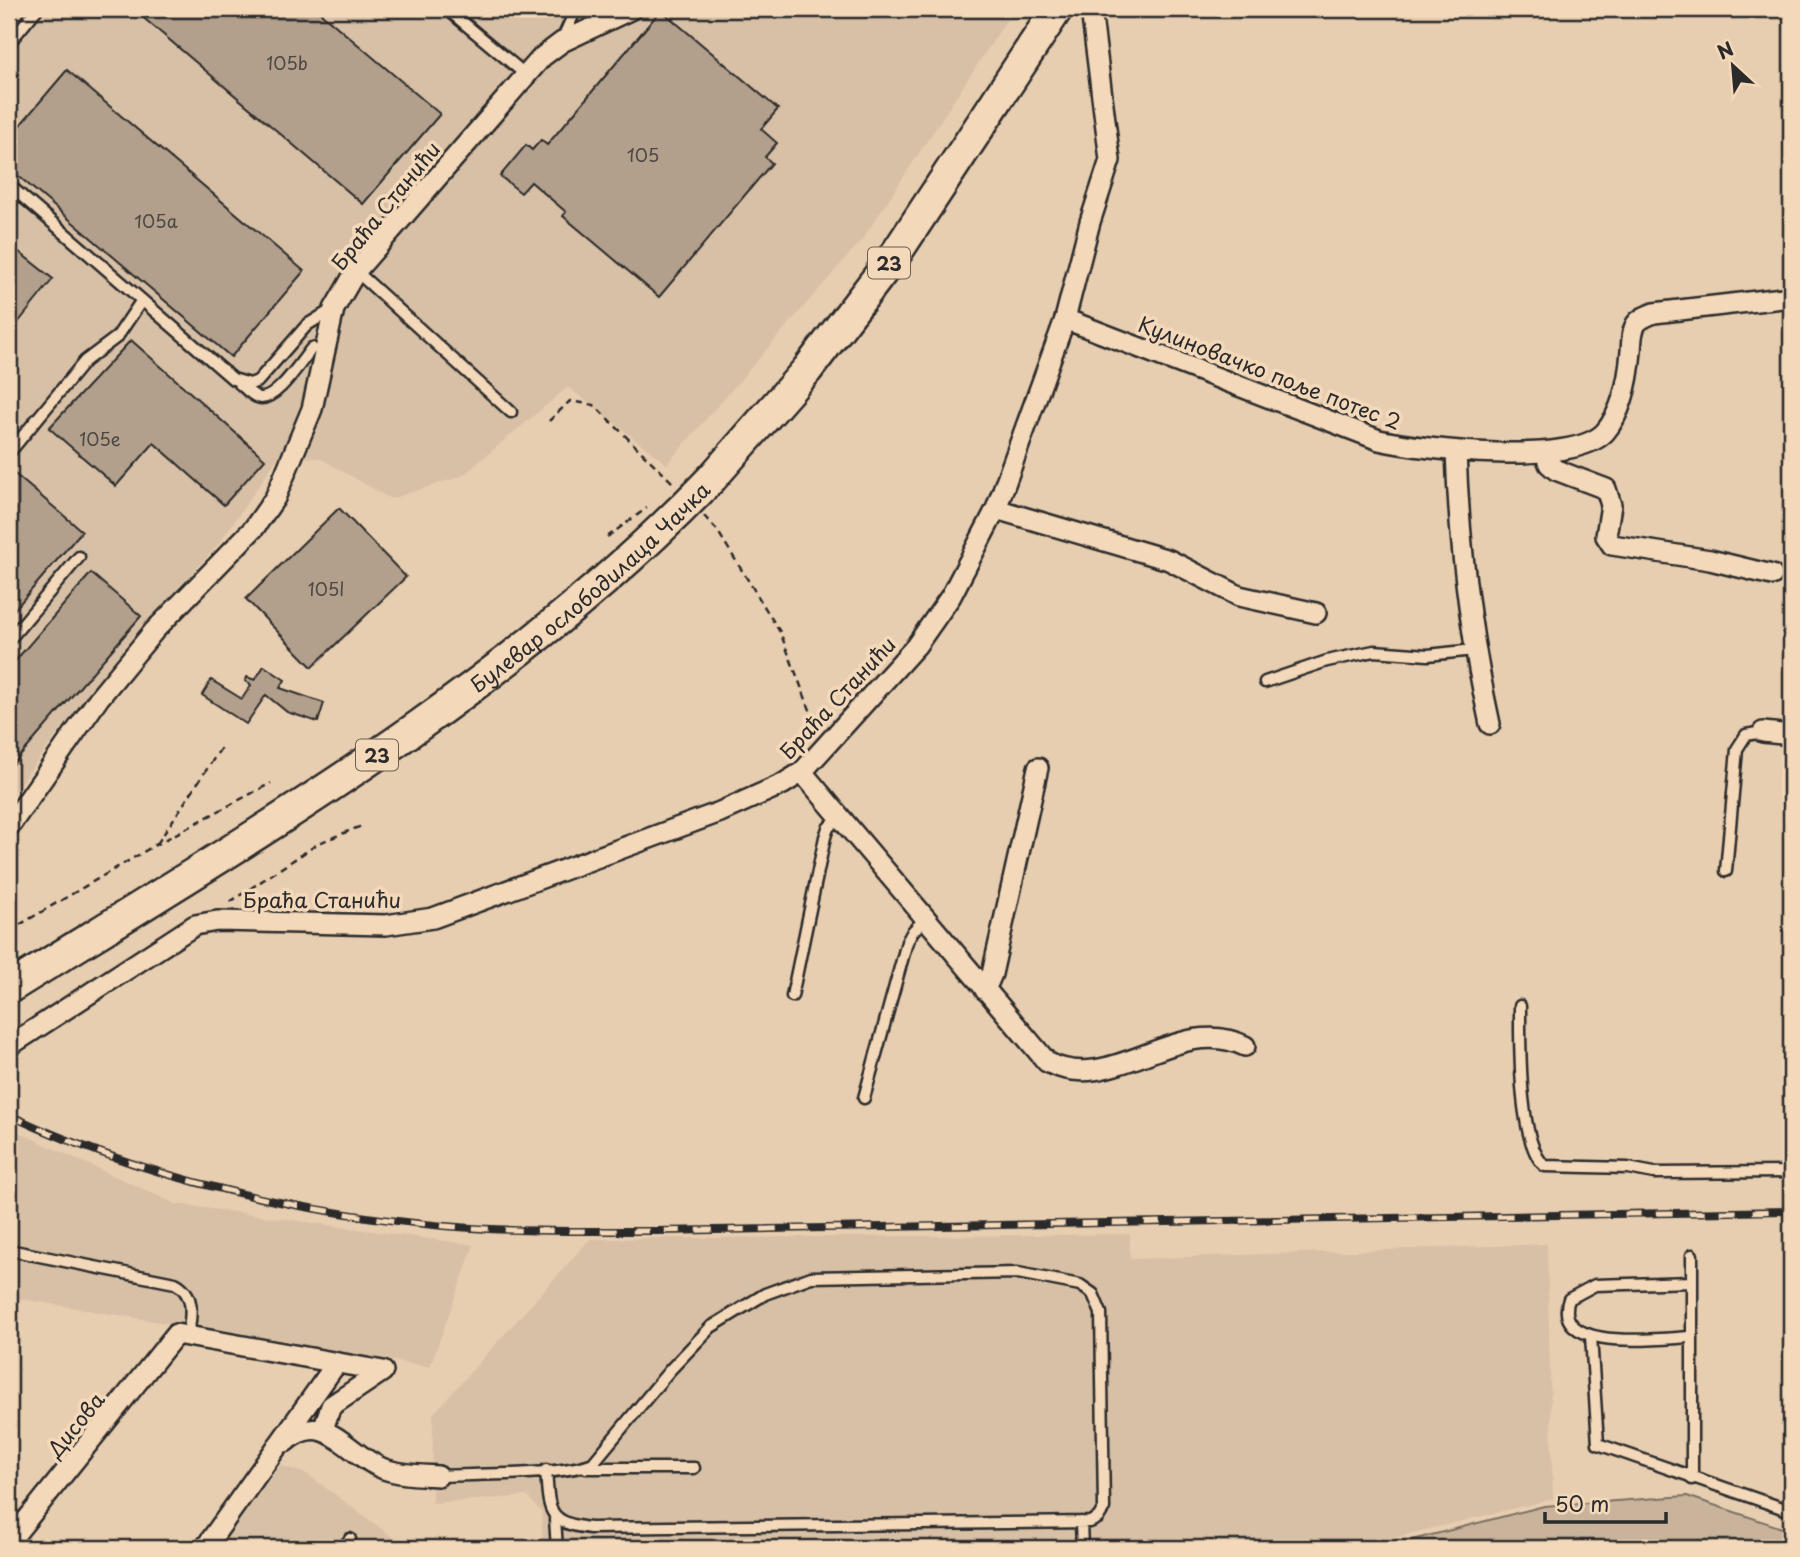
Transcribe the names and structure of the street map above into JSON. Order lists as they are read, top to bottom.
{
  "streets": {
    "main road": ["23", "Булевар ослободилаца Чачка"],
    "street": ["Браћа Станићи", "Кулиновачко поље потес 2", "Дисова"]
  },
  "crossings": [
    ["Браћа Станићи", "Кулиновачко поље потес 2"]
  ],
  "house_numbers": [
    "105b",
    "105",
    "105a",
    "105e",
    "105l"
  ],
  "scale_bar": "50 m",
  "north": "top left"
}
